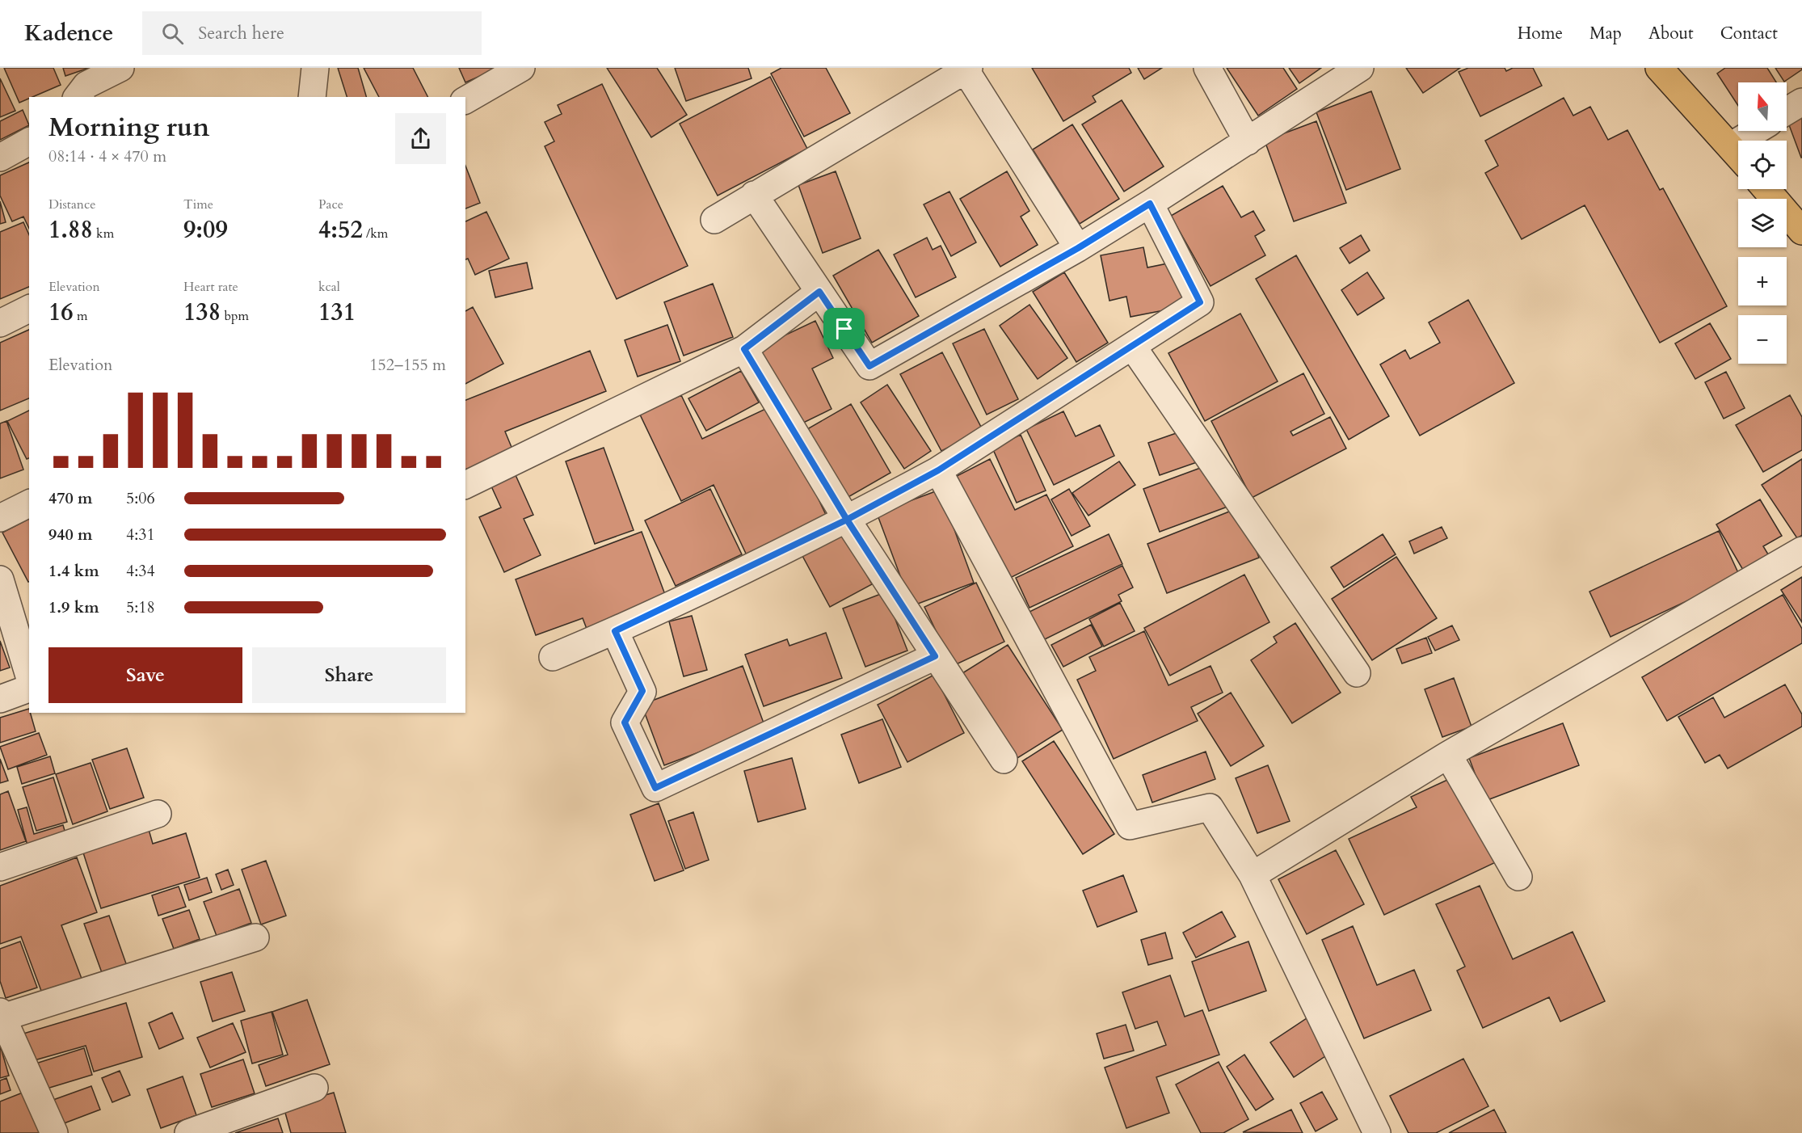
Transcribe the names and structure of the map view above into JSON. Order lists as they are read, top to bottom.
{
  "north": "top",
  "page": {
    "header": "Kadence",
    "search": "Search here",
    "nav": [
      "Home",
      "Map",
      "About",
      "Contact"
    ],
    "map_buttons": ["+", "−"],
    "heading": ["Morning run", "08:14 · 4 × 470 m"],
    "stats": [
      ["Distance", "1.88 km"],
      ["Time", "9:09"],
      ["Pace", "4:52 /km"],
      ["Elevation", "16 m"],
      ["Heart rate", "138 bpm"],
      ["kcal", "131"]
    ],
    "chart": ["Elevation", "152–155 m"],
    "list": [
      {
        "name": "470 m",
        "note": "5:06"
      },
      {
        "name": "940 m",
        "note": "4:31"
      },
      {
        "name": "1.4 km",
        "note": "4:34"
      },
      {
        "name": "1.9 km",
        "note": "5:18"
      }
    ],
    "buttons": ["Save", "Share"]
  }
}
